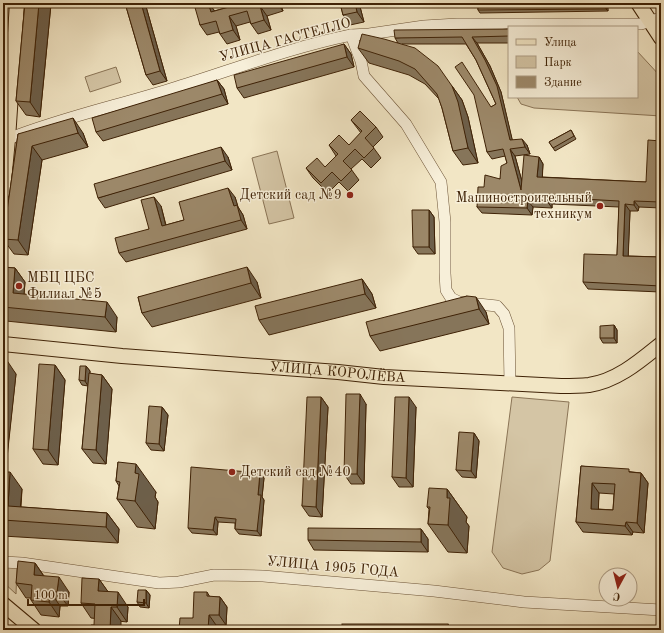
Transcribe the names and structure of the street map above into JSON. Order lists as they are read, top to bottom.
{
  "streets": {
    "main road": ["УЛИЦА КОРОЛЁВА"],
    "street": ["УЛИЦА ГАСТЕЛЛО", "УЛИЦА 1905 ГОДА"]
  },
  "places": [
    "Детский сад №9",
    "Машиностроительный техникум",
    "МБЦ ЦБС Филиал №5",
    "Детский сад №40"
  ],
  "legend": ["Улица", "Парк", "Здание"],
  "scale_bar": "100 m",
  "north": "bottom"
}
